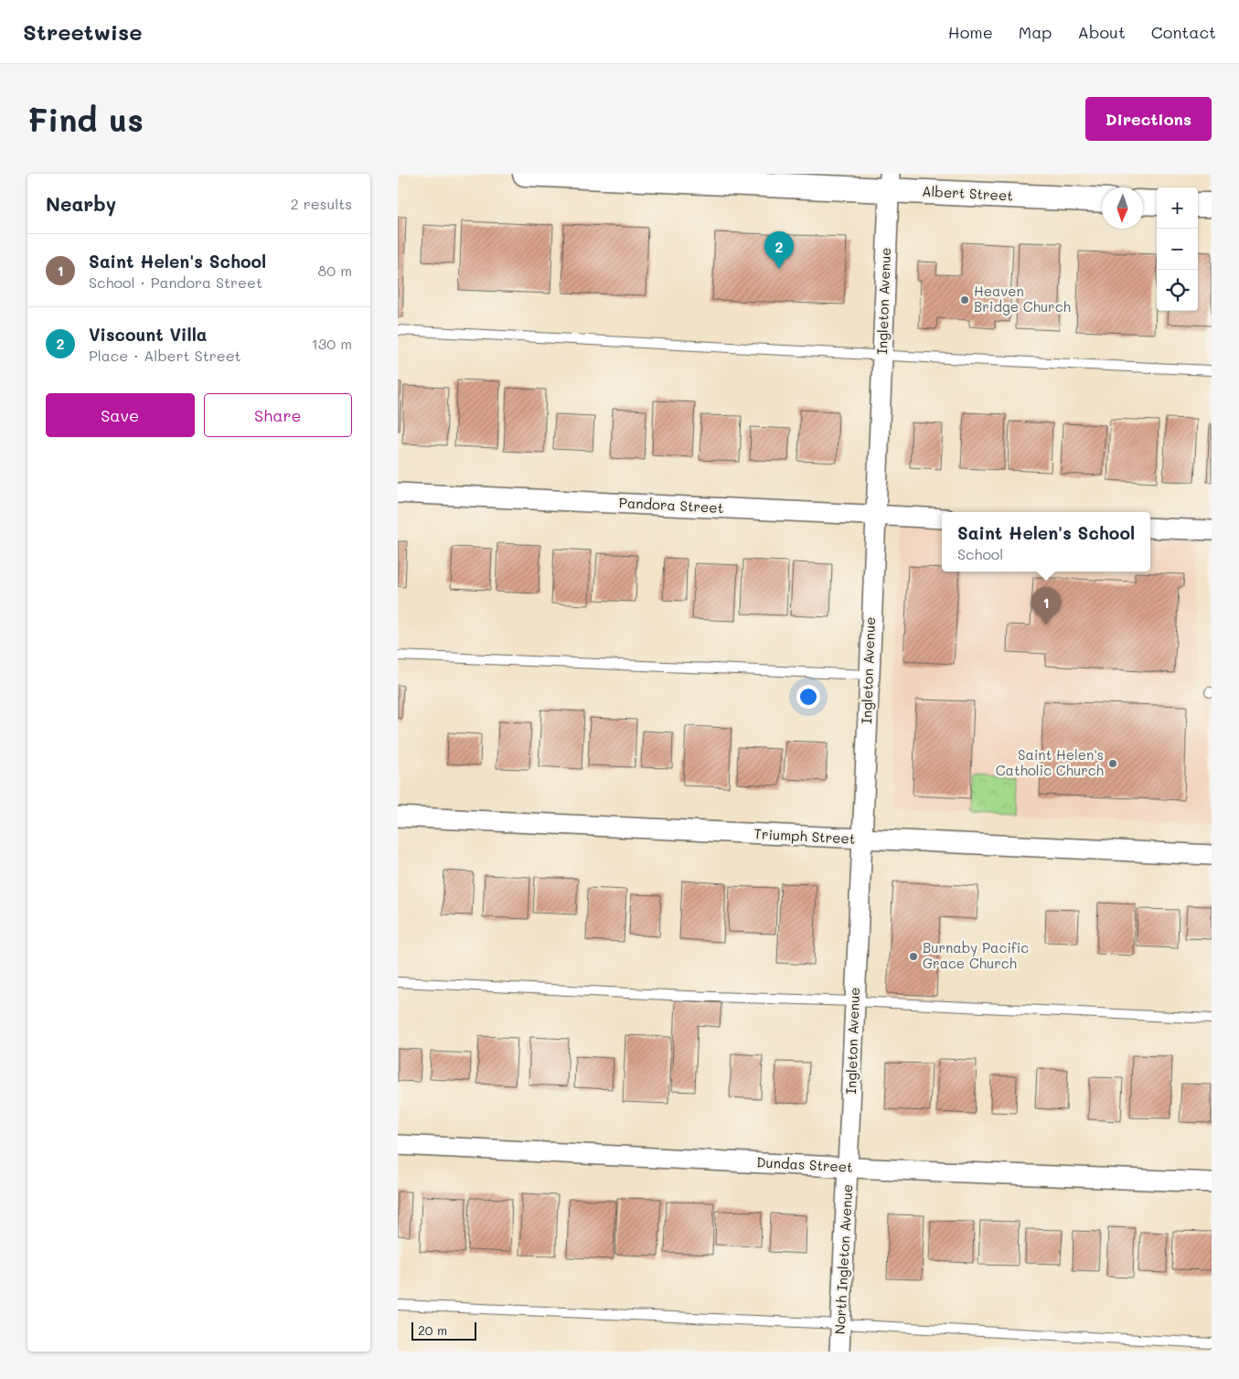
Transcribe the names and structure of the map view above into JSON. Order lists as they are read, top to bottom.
{
  "streets": {
    "street": [
      "Albert Street",
      "Ingleton Avenue",
      "Pandora Street",
      "Triumph Street",
      "Dundas Street",
      "North Ingleton Avenue"
    ]
  },
  "crossings": [
    ["Albert Street", "Ingleton Avenue"],
    ["Ingleton Avenue", "Pandora Street"],
    ["Ingleton Avenue", "Triumph Street"],
    ["Ingleton Avenue", "Dundas Street"],
    ["Ingleton Avenue", "North Ingleton Avenue"],
    ["Dundas Street", "North Ingleton Avenue"]
  ],
  "places": ["Heaven Bridge Church", "Saint Helen's Catholic Church", "Burnaby Pacific Grace Church"],
  "scale_bar": "20 m",
  "north": "bottom",
  "page": {
    "header": "Streetwise",
    "nav": [
      "Home",
      "Map",
      "About",
      "Contact"
    ],
    "buttons": [
      "Directions",
      ["Save", "Share"]
    ],
    "title": "Find us",
    "heading": ["Nearby", "2 results"],
    "map_buttons": ["+", "−"],
    "pins": ["2", "1"],
    "list": [
      {
        "mark": "1",
        "name": "Saint Helen's School",
        "note": "School · Pandora Street",
        "value": "80 m"
      },
      {
        "mark": "2",
        "name": "Viscount Villa",
        "note": "Place · Albert Street",
        "value": "130 m"
      }
    ],
    "popup": ["Saint Helen's School", "School"],
    "scale": "20 m"
  }
}
